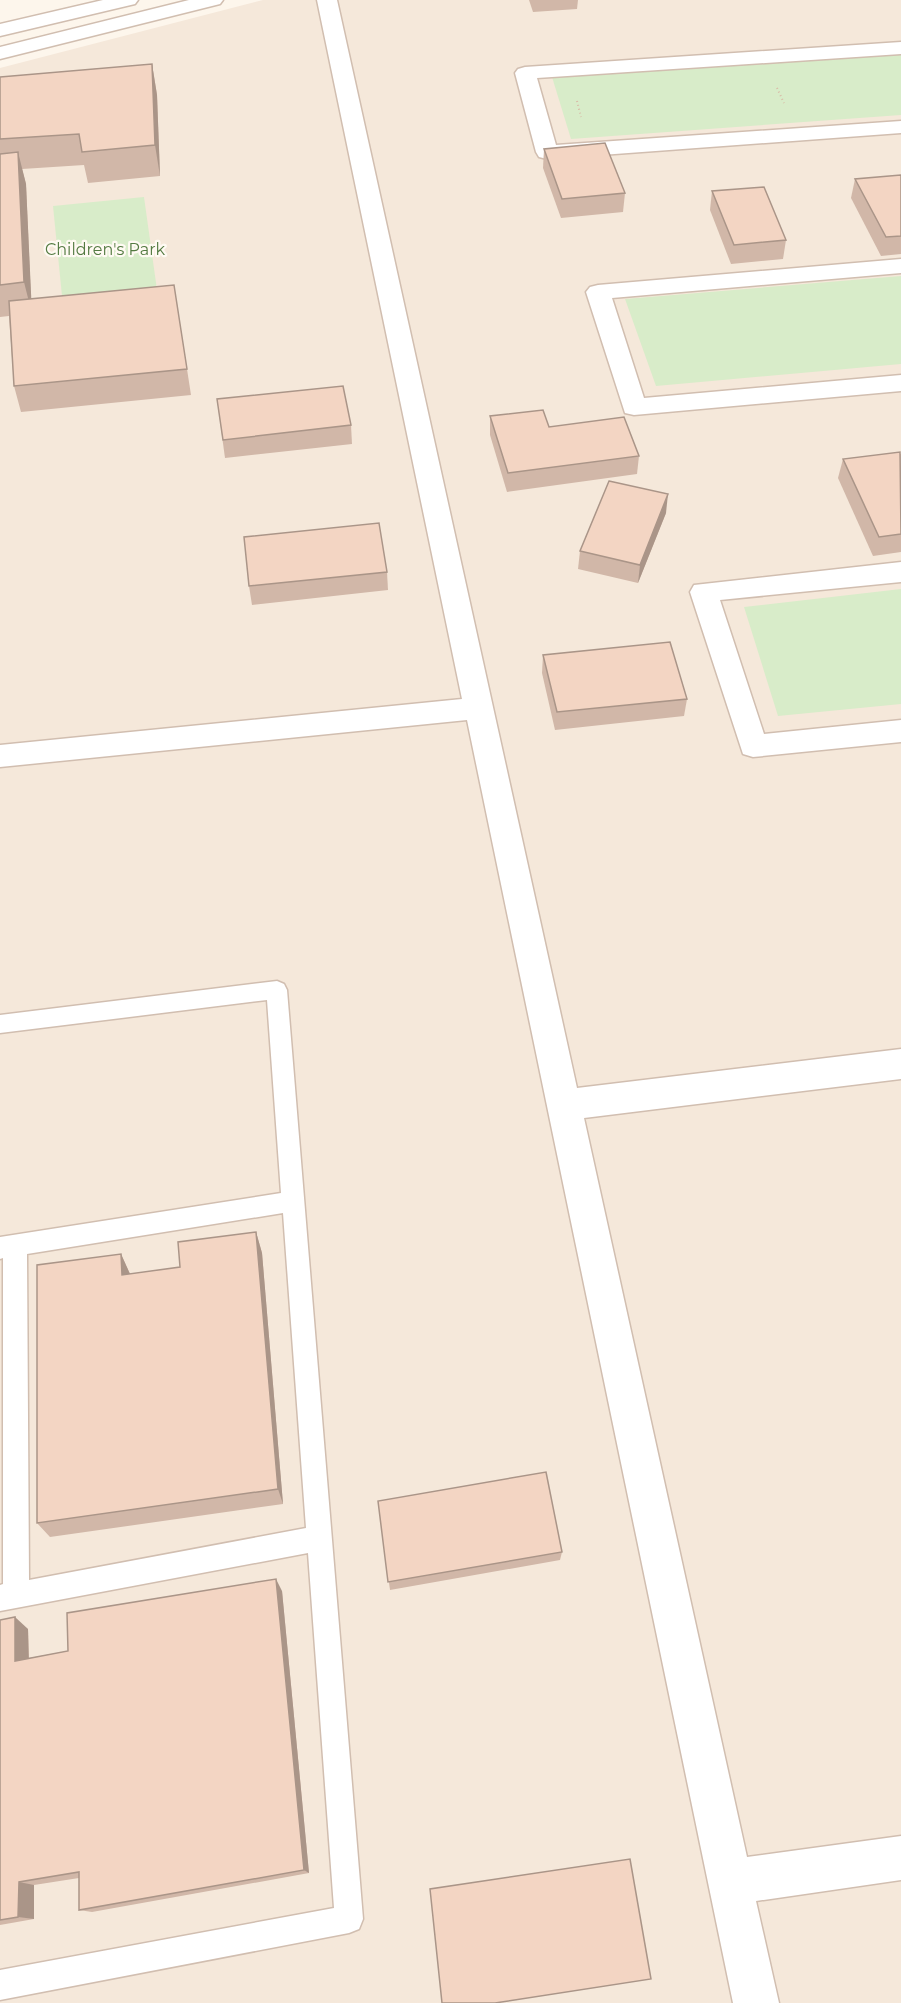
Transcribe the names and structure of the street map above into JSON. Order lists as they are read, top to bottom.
{
  "parks": ["Children's Park"]
}
